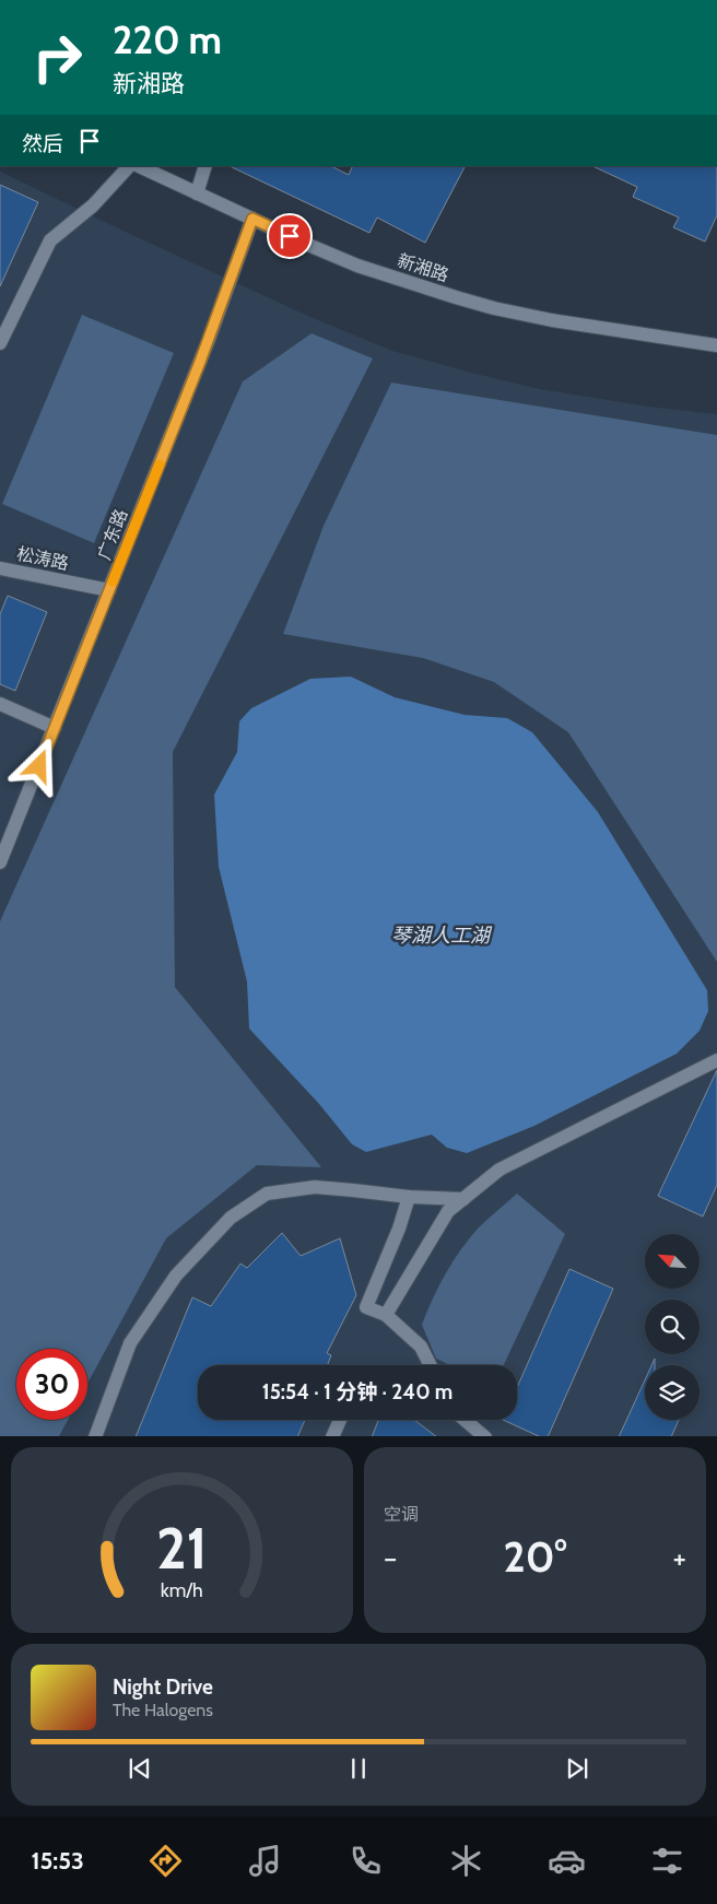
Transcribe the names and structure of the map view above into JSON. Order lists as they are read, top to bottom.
{
  "streets": {
    "street": ["新湘路", "广东路", "松涛路"]
  },
  "crossings": [
    ["新湘路", "广东路"],
    ["广东路", "松涛路"]
  ],
  "water": ["琴湖人工湖"],
  "north": "top left",
  "page": {
    "turn": ["220 m", "新湘路"],
    "then": "然后",
    "limit": "30",
    "trip": "15:54 · 1 分钟 · 240 m",
    "tile": "空调",
    "heat": ["−", "20°", "+"],
    "song": ["Night Drive", "The Halogens"],
    "tabs": "15:53",
    "gauge": ["21", "km/h"]
  }
}
